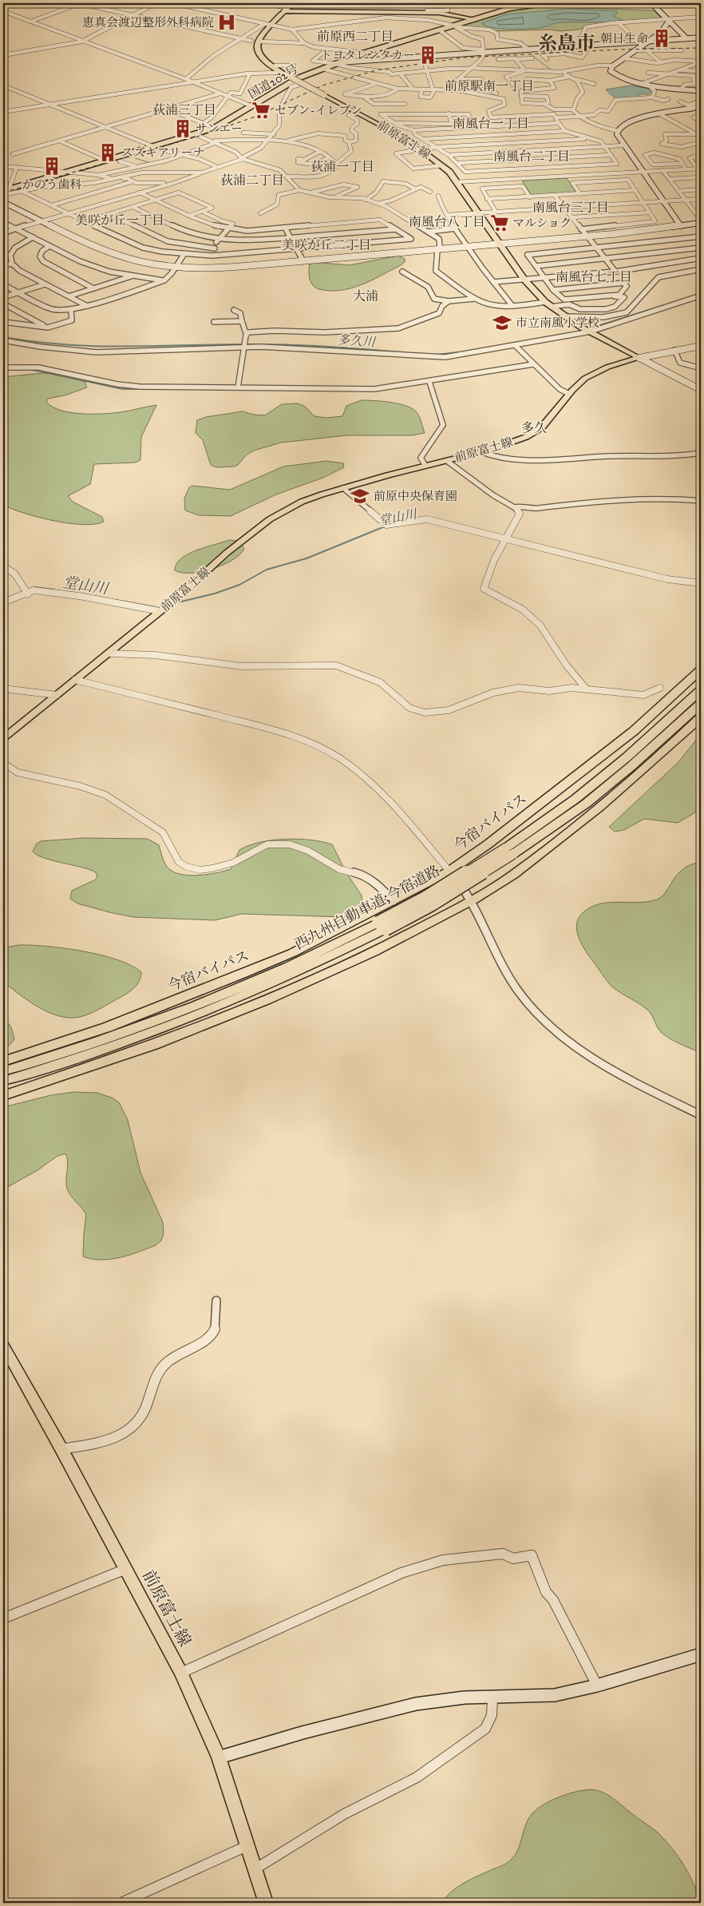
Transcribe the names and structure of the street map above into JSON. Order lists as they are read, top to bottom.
{
  "streets": {
    "highway": ["国道202号", "今宿バイパス", "西九州自動車道;今宿道路"],
    "main road": ["前原富士線"]
  },
  "crossings": [
    ["国道202号", "前原富士線"]
  ],
  "districts": [
    "前原西二丁目",
    "糸島市",
    "前原駅南一丁目",
    "荻浦三丁目",
    "南風台一丁目",
    "南風台二丁目",
    "荻浦一丁目",
    "荻浦二丁目",
    "南風台三丁目",
    "美咲が丘一丁目",
    "南風台八丁目",
    "美咲が丘二丁目",
    "南風台七丁目",
    "大浦",
    "多久"
  ],
  "water": ["多久川", "堂山川"],
  "places": {
    "hospital": ["恵真会渡辺整形外科病院"],
    "building": [
      "朝日生命",
      "トヨタレンタカー",
      "サンエー",
      "スズキアリーナ",
      "かのう歯科"
    ],
    "supermarket": ["セブン-イレブン", "マルショク"],
    "school or university": ["市立南風小学校", "前原中央保育園"]
  }
}
